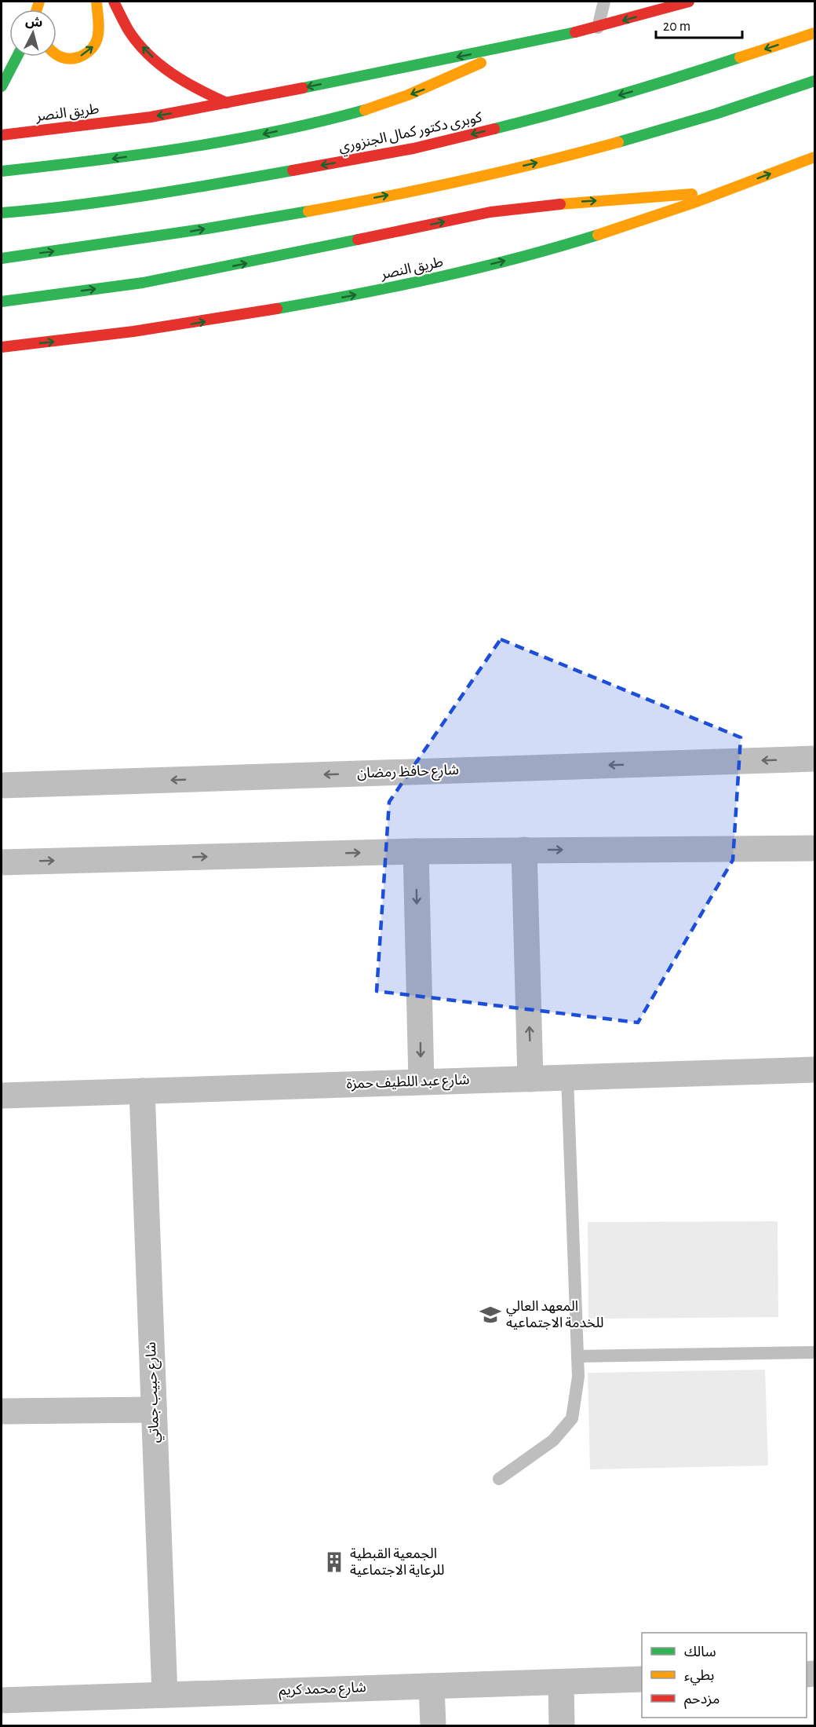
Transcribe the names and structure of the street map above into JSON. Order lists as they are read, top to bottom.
{
  "streets": {
    "main road": ["طريق النصر", "كوبرى دكتور كمال الجنزوري"],
    "street": [
      "شارع حافظ رمضان",
      "شارع عبد اللطيف حمزة",
      "شارع حبيب جماتي",
      "شارع محمد كريم"
    ]
  },
  "crossings": [
    ["شارع عبد اللطيف حمزة", "شارع حبيب جماتي"],
    ["شارع حبيب جماتي", "شارع محمد كريم"]
  ],
  "places": {
    "school or university": ["المعهد العالي للخدمة الاجتماعيه"],
    "building": ["الجمعية القبطية للرعاية الاجتماعية"]
  },
  "legend": ["سالك", "بطيء", "مزدحم"],
  "scale_bar": "20 m",
  "north": "top"
}
